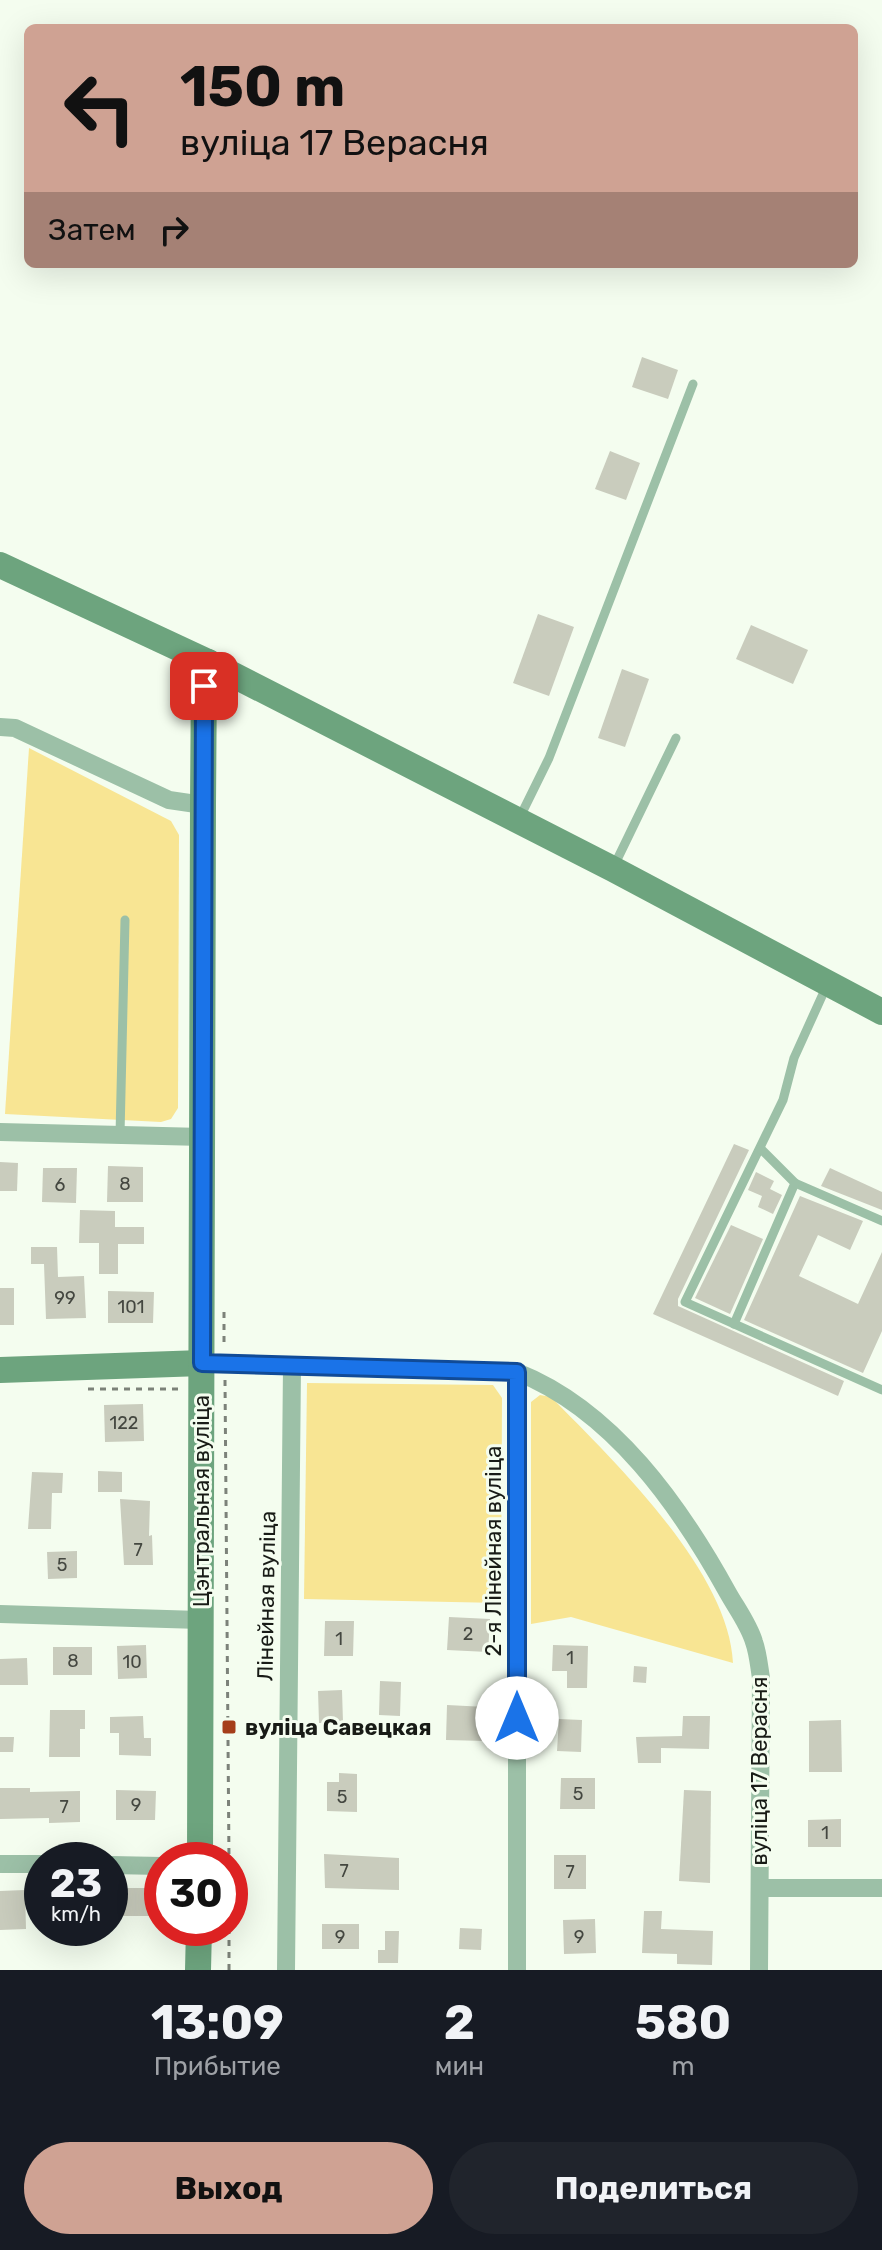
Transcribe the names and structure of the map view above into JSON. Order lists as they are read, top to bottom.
{
  "streets": {
    "street": [
      "Цэнтральная вуліца",
      "2-я Лінейная вуліца",
      "Лінейная вуліца",
      "вуліца 17 Верасня"
    ]
  },
  "crossings": [
    ["Цэнтральная вуліца", "вуліца 17 Верасня"],
    ["2-я Лінейная вуліца", "вуліца 17 Верасня"],
    ["Лінейная вуліца", "вуліца 17 Верасня"]
  ],
  "places": {
    "transit": ["вуліца Савецкая"]
  },
  "house_numbers": [
    "8",
    "6",
    "99",
    "101",
    "122",
    "7",
    "5",
    "2",
    "1",
    "1",
    "8",
    "10",
    "5",
    "5",
    "9",
    "7",
    "1",
    "7",
    "7",
    "9",
    "9"
  ],
  "page": {
    "turn": ["150 m", "вуліца 17 Верасня"],
    "then": "Затем",
    "speed": "23 km/h",
    "limit": "30",
    "eta": [
      "13:09",
      "Прибытие",
      "2",
      "мин",
      "580",
      "m"
    ],
    "buttons": ["Выход", "Поделиться"]
  }
}
